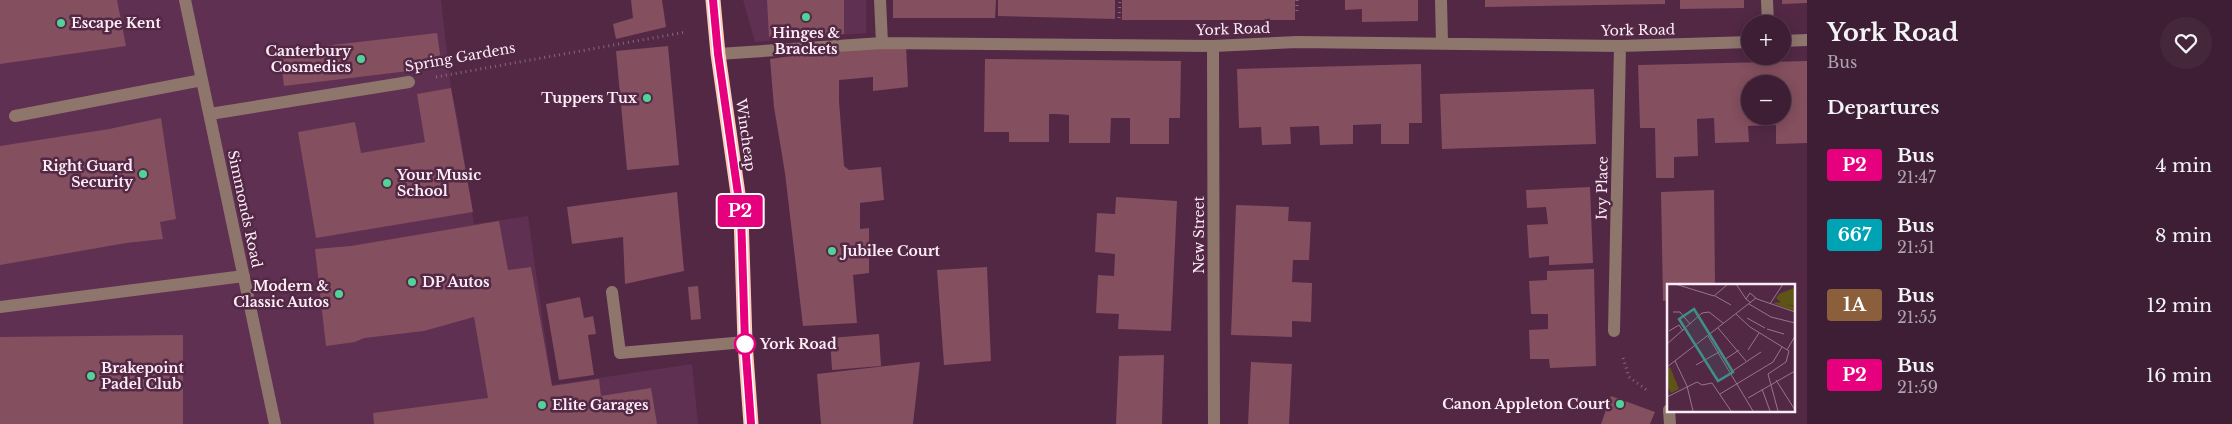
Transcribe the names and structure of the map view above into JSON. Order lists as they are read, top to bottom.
{
  "streets": {
    "highway": ["Wincheap"],
    "street": [
      "York Road",
      "Spring Gardens",
      "Ivy Place",
      "Simmonds Road",
      "New Street"
    ]
  },
  "crossings": [
    ["York Road", "Wincheap"],
    ["York Road", "Ivy Place"],
    ["York Road", "New Street"],
    ["Spring Gardens", "Wincheap"],
    ["Spring Gardens", "Simmonds Road"]
  ],
  "places": [
    "Hinges & Brackets",
    "Escape Kent",
    "Canterbury Cosmedics",
    "Tuppers Tux",
    "Right Guard Security",
    "Your Music School",
    "Jubilee Court",
    "DP Autos",
    "Modern & Classic Autos",
    "York Road",
    "Brakepoint Padel Club",
    "Canon Appleton Court",
    "Elite Garages"
  ],
  "lines": ["bus line P2"],
  "page": {
    "on_map": "P2",
    "heading": [
      ["York Road", "Bus"],
      "Departures"
    ],
    "map_buttons": ["+", "−"],
    "list": [
      {
        "mark": "P2",
        "name": "Bus",
        "note": "21:47",
        "value": "4 min"
      },
      {
        "mark": "667",
        "name": "Bus",
        "note": "21:51",
        "value": "8 min"
      },
      {
        "mark": "1A",
        "name": "Bus",
        "note": "21:55",
        "value": "12 min"
      },
      {
        "mark": "P2",
        "name": "Bus",
        "note": "21:59",
        "value": "16 min"
      }
    ]
  }
}
